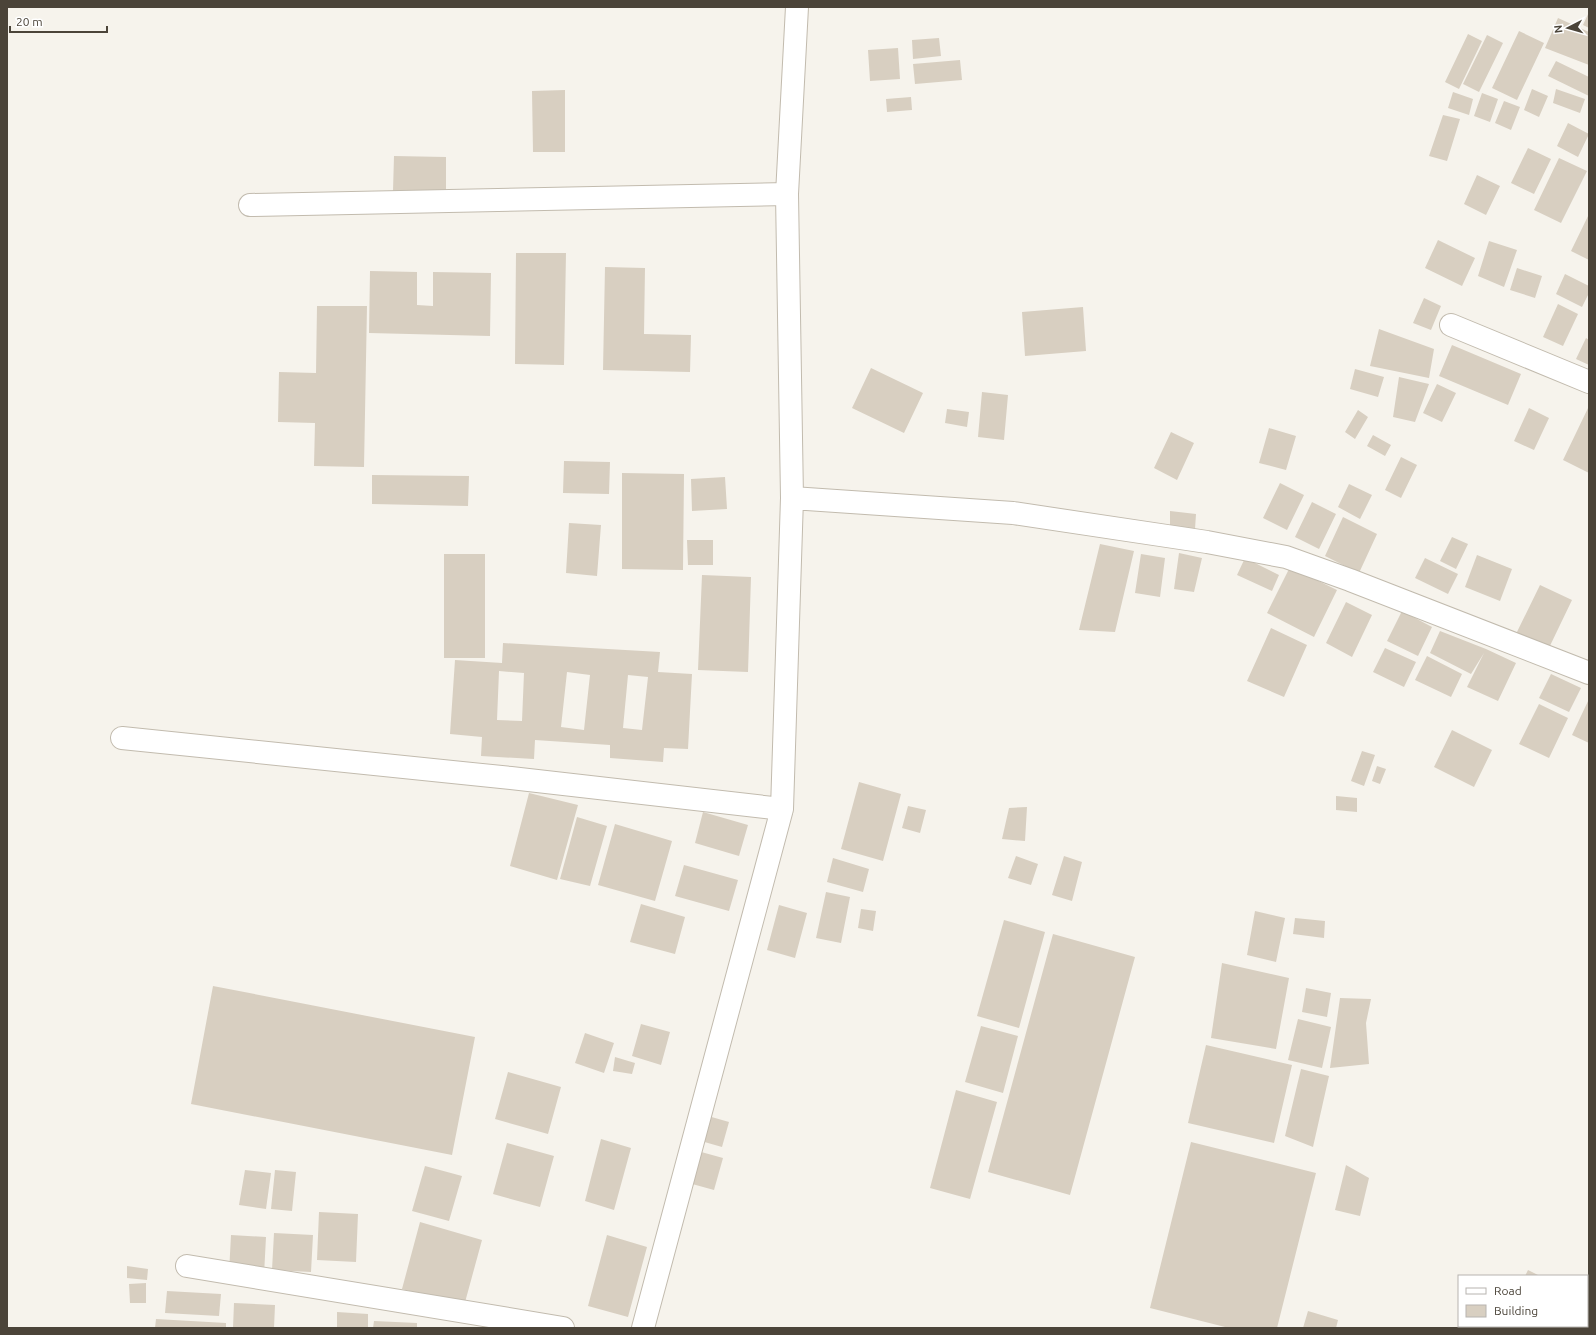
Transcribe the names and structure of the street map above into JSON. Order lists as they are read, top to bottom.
{
  "legend": ["Road", "Building"],
  "scale_bar": "20 m",
  "north": "left"
}
